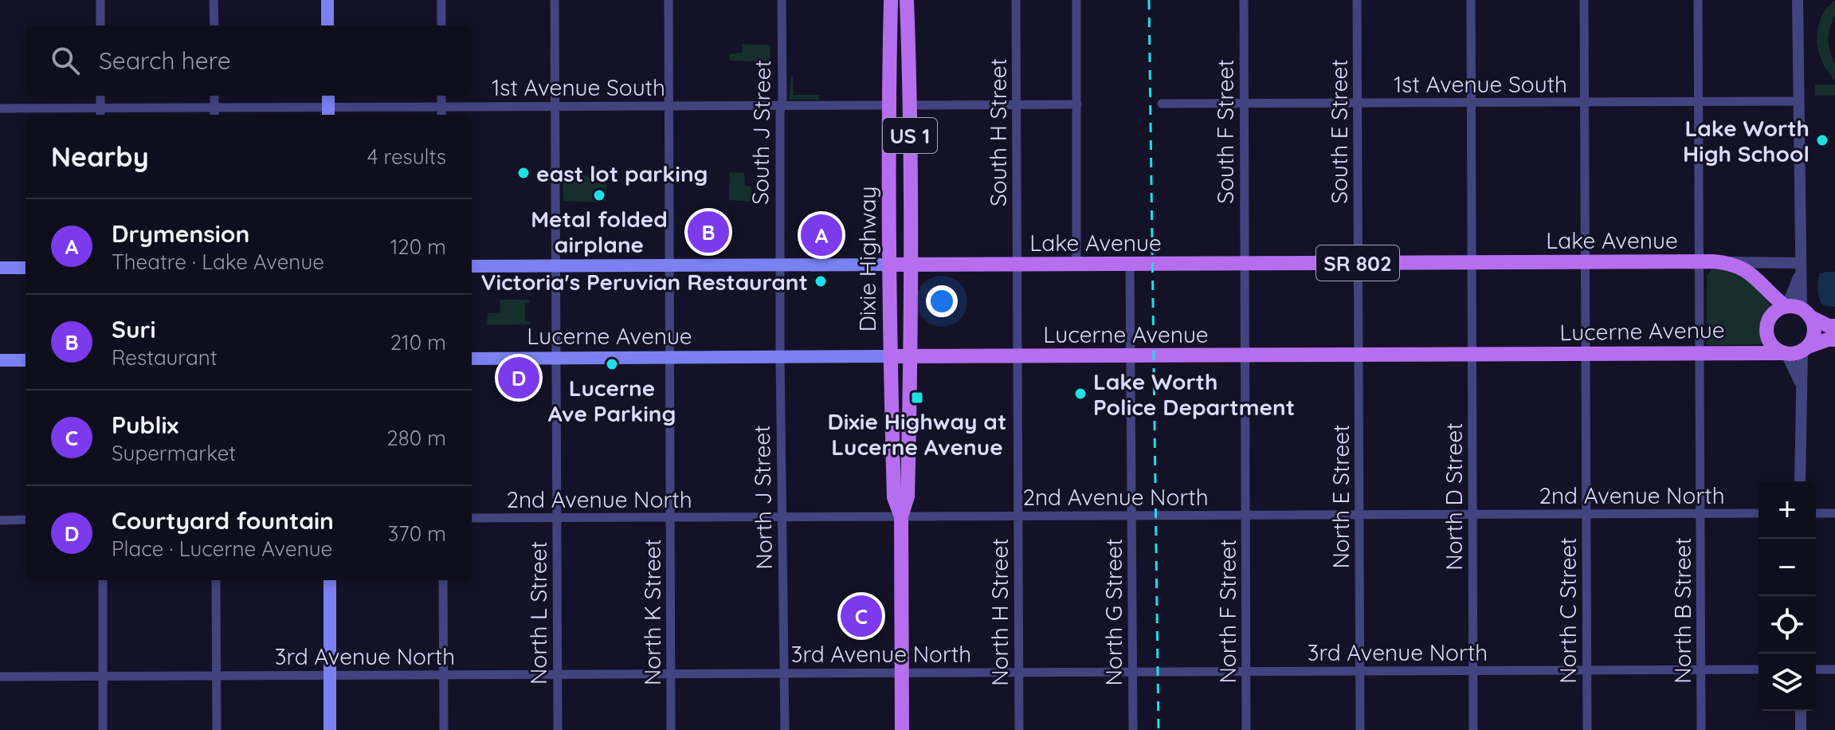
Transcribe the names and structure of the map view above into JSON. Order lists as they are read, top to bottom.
{
  "streets": {
    "main road": [
      "US 1",
      "Lake Avenue",
      "Dixie Highway",
      "SR 802",
      "Lucerne Avenue"
    ],
    "street": [
      "1st Avenue South",
      "South F Street",
      "South E Street",
      "South J Street",
      "South H Street",
      "2nd Avenue North",
      "North E Street",
      "North D Street",
      "North J Street",
      "North C Street",
      "North B Street",
      "North F Street",
      "North K Street",
      "North H Street",
      "North G Street",
      "North L Street",
      "3rd Avenue North"
    ]
  },
  "crossings": [
    ["1st Avenue South", "South F Street"],
    ["1st Avenue South", "South E Street"],
    ["1st Avenue South", "South J Street"],
    ["1st Avenue South", "Dixie Highway"],
    ["1st Avenue South", "North D Street"],
    ["1st Avenue South", "North C Street"],
    ["1st Avenue South", "North B Street"],
    ["1st Avenue South", "North K Street"],
    ["1st Avenue South", "North L Street"],
    ["South F Street", "Lake Avenue"],
    ["South F Street", "North F Street"],
    ["South E Street", "Lake Avenue"],
    ["South E Street", "North E Street"],
    ["South J Street", "Lake Avenue"],
    ["South J Street", "North J Street"],
    ["South H Street", "Lake Avenue"],
    ["South H Street", "North H Street"],
    ["Lake Avenue", "Dixie Highway"],
    ["Lake Avenue", "SR 802"],
    ["Lake Avenue", "Lucerne Avenue"],
    ["Lake Avenue", "North E Street"],
    ["Lake Avenue", "North D Street"],
    ["Lake Avenue", "North J Street"],
    ["Lake Avenue", "North C Street"],
    ["Lake Avenue", "North B Street"],
    ["Lake Avenue", "North F Street"],
    ["Lake Avenue", "North K Street"],
    ["Lake Avenue", "North H Street"],
    ["Lake Avenue", "North G Street"],
    ["Lake Avenue", "North L Street"],
    ["Dixie Highway", "Lucerne Avenue"],
    ["Dixie Highway", "2nd Avenue North"],
    ["Dixie Highway", "3rd Avenue North"],
    ["SR 802", "Lucerne Avenue"],
    ["Lucerne Avenue", "North E Street"],
    ["Lucerne Avenue", "North D Street"],
    ["Lucerne Avenue", "North J Street"],
    ["Lucerne Avenue", "North C Street"],
    ["Lucerne Avenue", "North B Street"],
    ["Lucerne Avenue", "North F Street"],
    ["Lucerne Avenue", "North K Street"],
    ["Lucerne Avenue", "North H Street"],
    ["Lucerne Avenue", "North G Street"],
    ["Lucerne Avenue", "North L Street"],
    ["2nd Avenue North", "North E Street"],
    ["2nd Avenue North", "North D Street"],
    ["2nd Avenue North", "North J Street"],
    ["2nd Avenue North", "North C Street"],
    ["2nd Avenue North", "North B Street"],
    ["2nd Avenue North", "North F Street"],
    ["2nd Avenue North", "North K Street"],
    ["2nd Avenue North", "North H Street"],
    ["2nd Avenue North", "North G Street"],
    ["2nd Avenue North", "North L Street"],
    ["North E Street", "3rd Avenue North"],
    ["North D Street", "3rd Avenue North"],
    ["North J Street", "3rd Avenue North"],
    ["North C Street", "3rd Avenue North"],
    ["North B Street", "3rd Avenue North"],
    ["North F Street", "3rd Avenue North"],
    ["North K Street", "3rd Avenue North"],
    ["North H Street", "3rd Avenue North"],
    ["North G Street", "3rd Avenue North"],
    ["North L Street", "3rd Avenue North"]
  ],
  "places": {
    "other": [
      "Lake Worth High School",
      "east lot parking",
      "Metal folded airplane",
      "Victoria's Peruvian Restaurant",
      "Lucerne Ave Parking",
      "Lake Worth Police Department"
    ],
    "transit": ["Dixie Highway at Lucerne Avenue"]
  },
  "page": {
    "search": "Search here",
    "heading": ["Nearby", "4 results"],
    "list": [
      {
        "mark": "A",
        "name": "Drymension",
        "note": "Theatre · Lake Avenue",
        "value": "120 m"
      },
      {
        "mark": "B",
        "name": "Suri",
        "note": "Restaurant",
        "value": "210 m"
      },
      {
        "mark": "C",
        "name": "Publix",
        "note": "Supermarket",
        "value": "280 m"
      },
      {
        "mark": "D",
        "name": "Courtyard fountain",
        "note": "Place · Lucerne Avenue",
        "value": "370 m"
      }
    ],
    "pins": [
      "B",
      "A",
      "D",
      "C"
    ],
    "map_buttons": ["+", "−"]
  }
}
